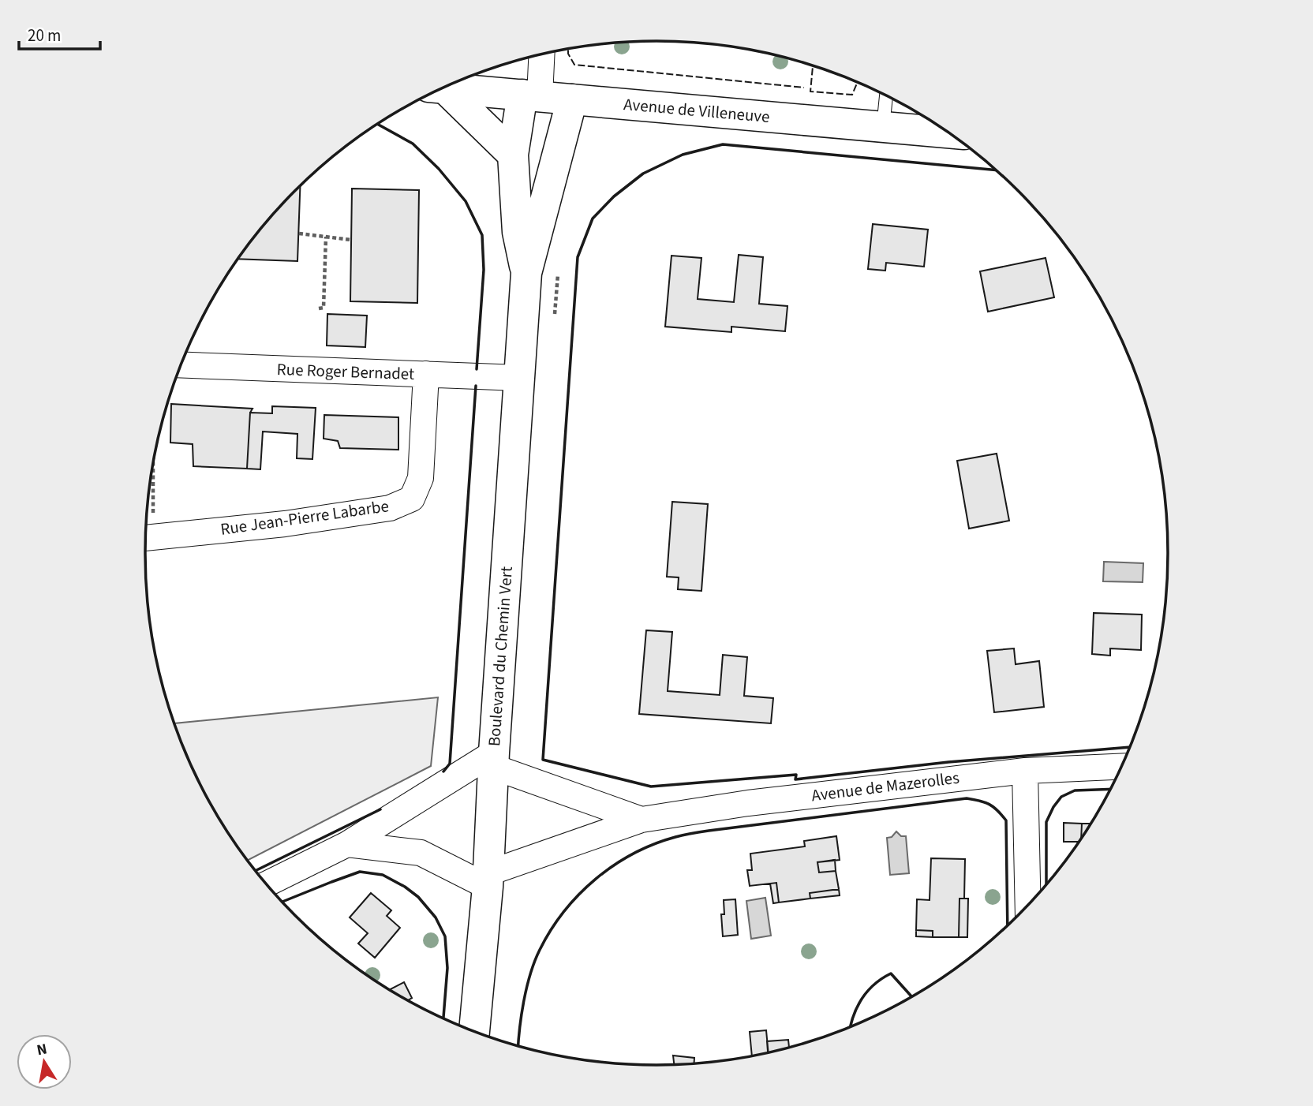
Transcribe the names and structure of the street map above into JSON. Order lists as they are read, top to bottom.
{
  "streets": {
    "street": [
      "Avenue de Villeneuve",
      "Rue Roger Bernadet",
      "Rue Jean-Pierre Labarbe",
      "Boulevard du Chemin Vert",
      "Avenue de Mazerolles"
    ]
  },
  "crossings": [
    ["Avenue de Villeneuve", "Boulevard du Chemin Vert"],
    ["Rue Roger Bernadet", "Rue Jean-Pierre Labarbe"],
    ["Rue Roger Bernadet", "Boulevard du Chemin Vert"],
    ["Boulevard du Chemin Vert", "Avenue de Mazerolles"]
  ],
  "scale_bar": "20 m",
  "north": "top"
}
